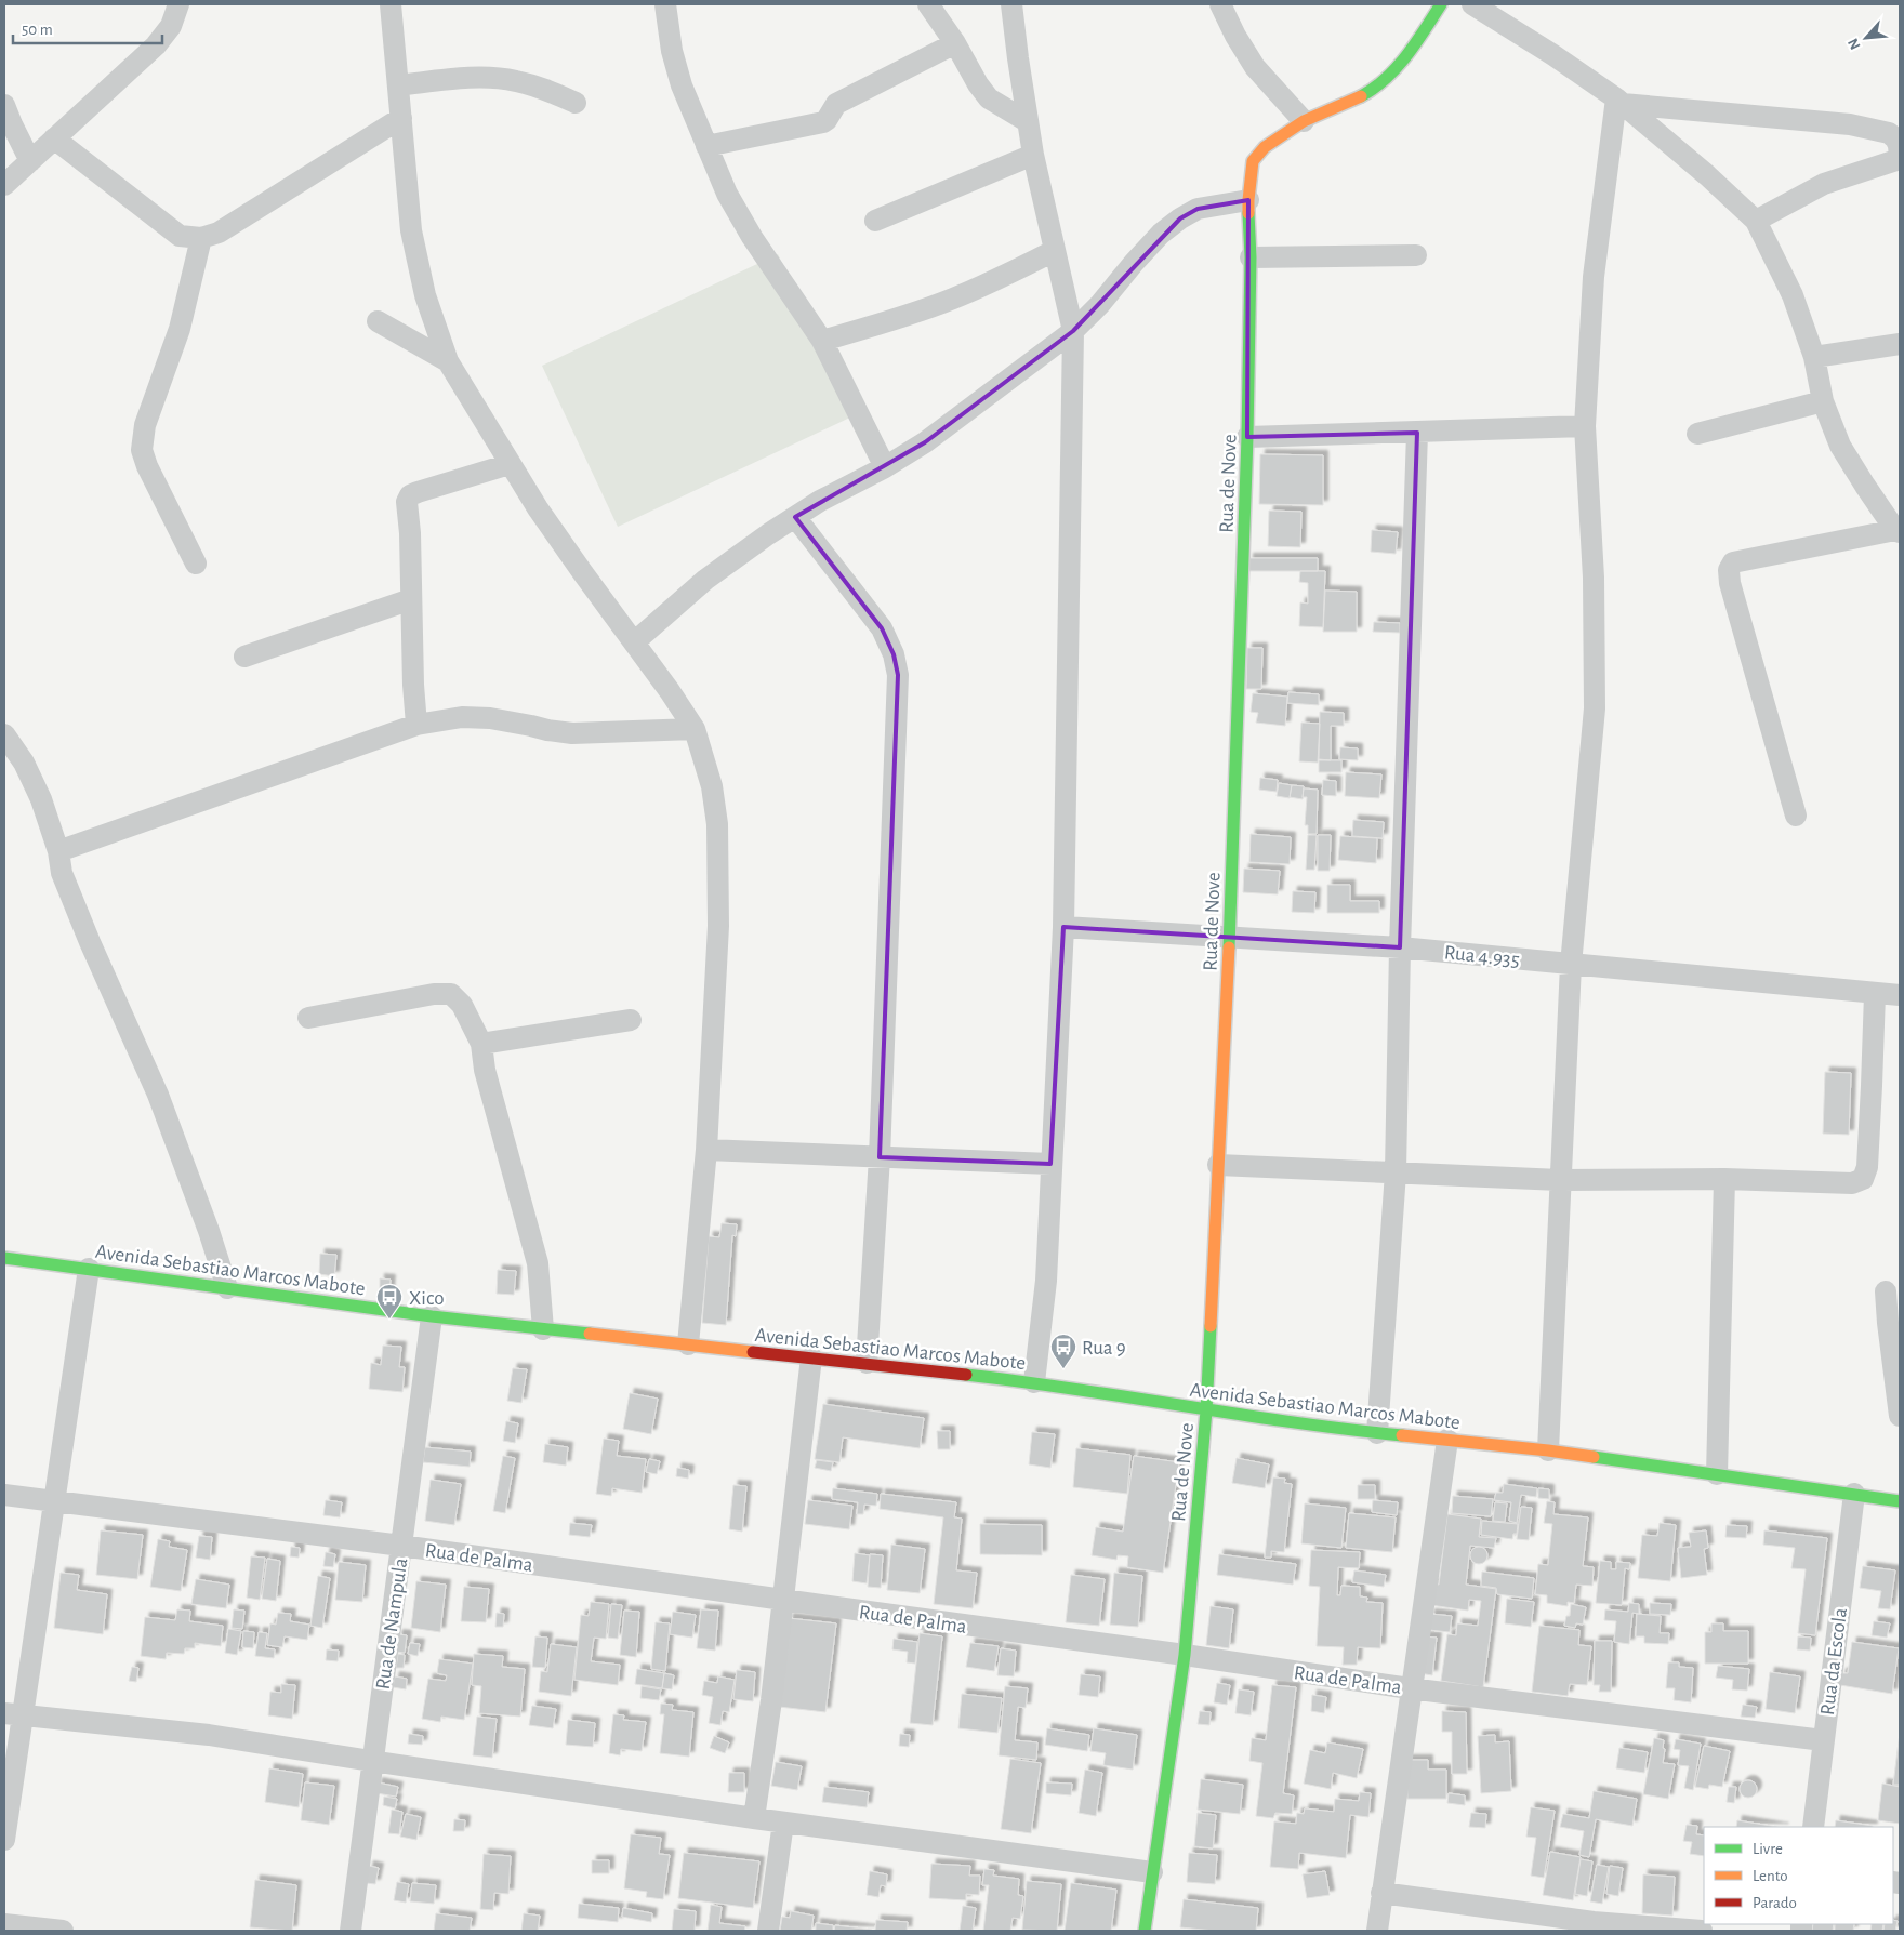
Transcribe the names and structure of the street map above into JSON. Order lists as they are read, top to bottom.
{
  "streets": {
    "street": [
      "Rua de Nove",
      "Rua 4.935",
      "Avenida Sebastiao Marcos Mabote",
      "Rua de Palma",
      "Rua de Nampula",
      "Rua da Escola"
    ]
  },
  "crossings": [
    ["Rua de Nove", "Rua 4.935"],
    ["Rua de Nove", "Avenida Sebastiao Marcos Mabote"],
    ["Rua de Nove", "Rua de Palma"],
    ["Avenida Sebastiao Marcos Mabote", "Rua de Nampula"],
    ["Avenida Sebastiao Marcos Mabote", "Rua da Escola"],
    ["Rua de Palma", "Rua de Nampula"],
    ["Rua de Palma", "Rua da Escola"]
  ],
  "places": {
    "bus stop": ["Xico", "Rua 9"]
  },
  "legend": ["Livre", "Lento", "Parado"],
  "scale_bar": "50 m",
  "north": "bottom left"
}
